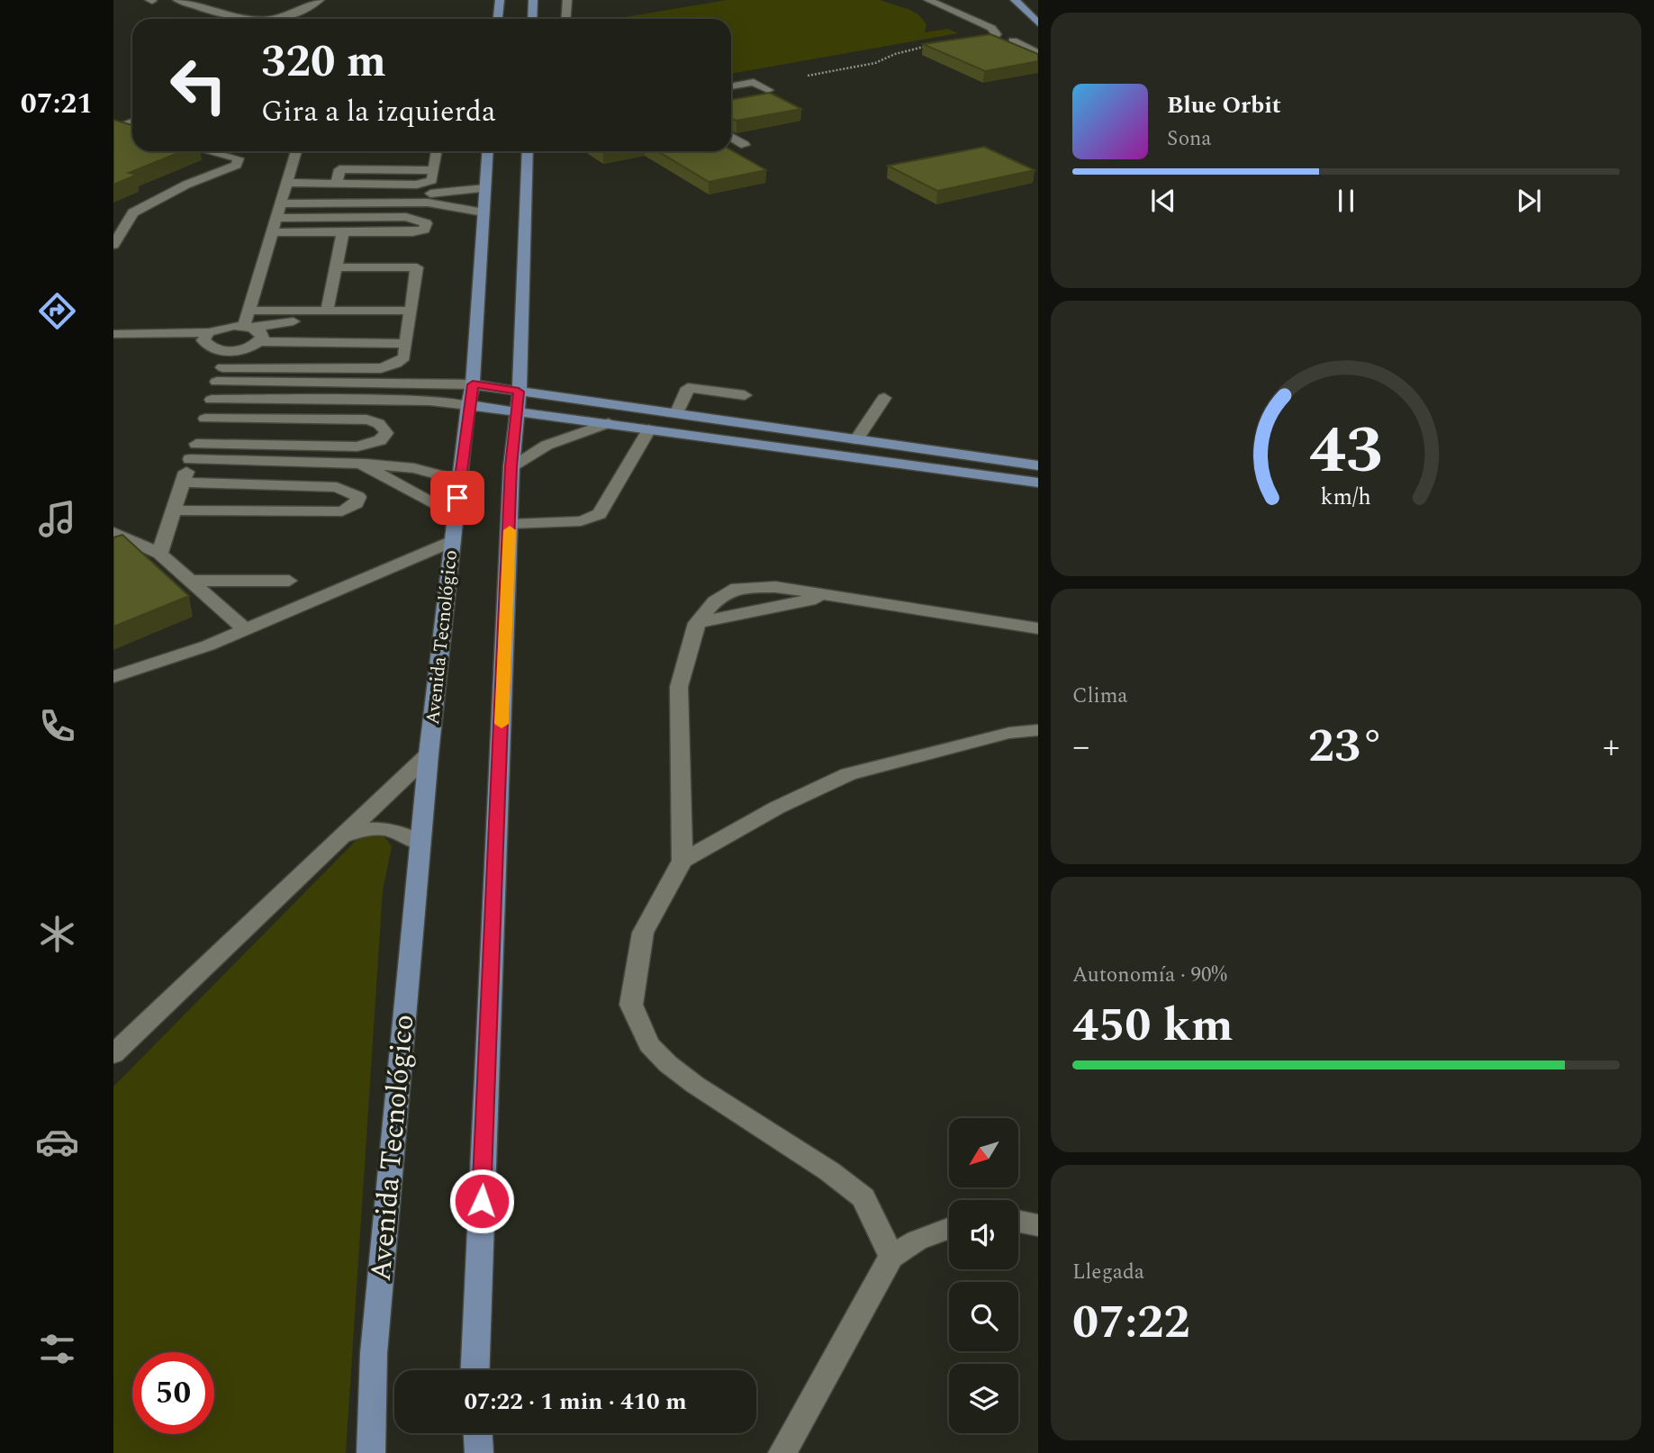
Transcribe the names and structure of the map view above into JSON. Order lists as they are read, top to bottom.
{
  "streets": {
    "main road": ["Avenida Tecnológico"]
  },
  "north": "bottom left",
  "page": {
    "tabs": "07:21",
    "turn": ["320 m", "Gira a la izquierda"],
    "song": ["Blue Orbit", "Sona"],
    "tile": [
      "Clima",
      ["Autonomía · 90%", "450 km"],
      ["Llegada", "07:22"]
    ],
    "heat": ["−", "23°", "+"],
    "limit": "50",
    "trip": "07:22 · 1 min · 410 m",
    "gauge": ["43", "km/h"]
  }
}
